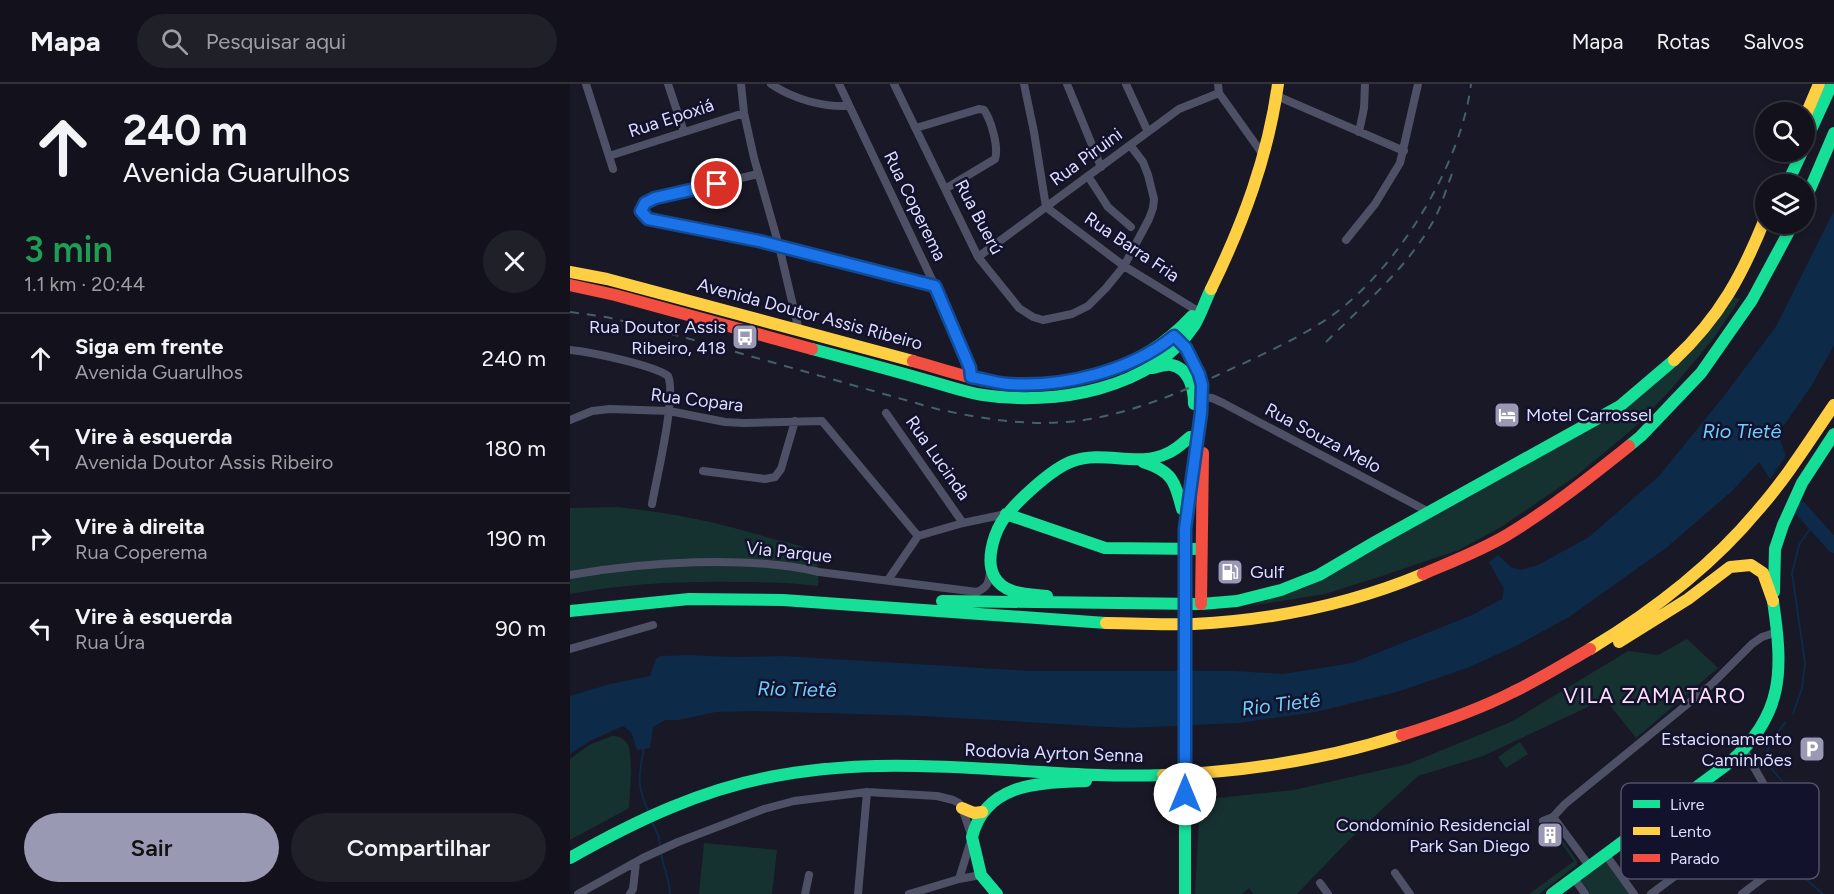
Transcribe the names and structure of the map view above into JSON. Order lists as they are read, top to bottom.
{
  "streets": {
    "main road": ["Avenida Doutor Assis Ribeiro", "Rodovia Ayrton Senna"],
    "street": [
      "Rua Epoxiá",
      "Rua Piruini",
      "Rua Coperema",
      "Rua Buerú",
      "Rua Barra Fria",
      "Rua Copara",
      "Rua Souza Melo",
      "Rua Lucinda",
      "Via Parque"
    ]
  },
  "crossings": [
    ["Rua Piruini", "Rua Buerú"],
    ["Rua Piruini", "Rua Barra Fria"],
    ["Rua Coperema", "Avenida Doutor Assis Ribeiro"],
    ["Rua Buerú", "Rua Barra Fria"]
  ],
  "districts": ["VILA ZAMATARO"],
  "water": ["Rio Tietê"],
  "places": {
    "bus stop": ["Rua Doutor Assis Ribeiro, 418"],
    "hotel": ["Motel Carrossel"],
    "fuel station": ["Gulf"],
    "parking": ["Estacionamento Caminhões"],
    "building": ["Condomínio Residencial Park San Diego"]
  },
  "legend": ["Livre", "Lento", "Parado"],
  "page": {
    "header": "Mapa",
    "search": "Pesquisar aqui",
    "nav": ["Mapa", "Rotas", "Salvos"],
    "turn": ["240 m", "Avenida Guarulhos"],
    "heading": ["3 min", "1.1 km · 20:44"],
    "list": [
      {
        "name": "Siga em frente",
        "note": "Avenida Guarulhos",
        "value": "240 m"
      },
      {
        "name": "Vire à esquerda",
        "note": "Avenida Doutor Assis Ribeiro",
        "value": "180 m"
      },
      {
        "name": "Vire à direita",
        "note": "Rua Coperema",
        "value": "190 m"
      },
      {
        "name": "Vire à esquerda",
        "note": "Rua Úra",
        "value": "90 m"
      }
    ],
    "buttons": ["Sair", "Compartilhar"]
  }
}
